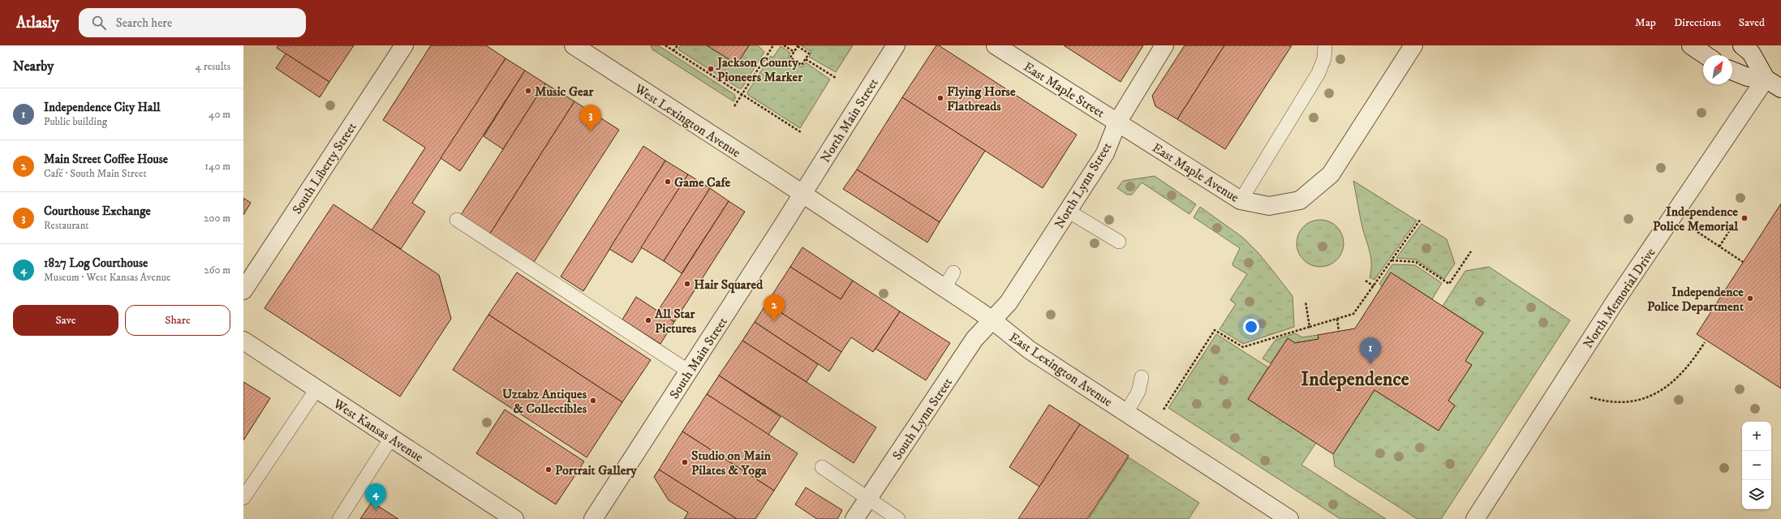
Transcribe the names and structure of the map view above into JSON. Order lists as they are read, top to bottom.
{
  "streets": {
    "street": [
      "East Maple Street",
      "West Lexington Avenue",
      "North Main Street",
      "South Liberty Street",
      "East Maple Avenue",
      "North Lynn Street",
      "North Memorial Drive",
      "South Main Street",
      "East Lexington Avenue",
      "South Lynn Street",
      "West Kansas Avenue"
    ]
  },
  "crossings": [
    ["East Maple Street", "East Maple Avenue"],
    ["East Maple Street", "North Lynn Street"],
    ["West Lexington Avenue", "North Main Street"],
    ["West Lexington Avenue", "South Main Street"],
    ["West Lexington Avenue", "East Lexington Avenue"],
    ["North Main Street", "South Main Street"],
    ["North Main Street", "East Lexington Avenue"],
    ["East Maple Avenue", "North Lynn Street"],
    ["North Lynn Street", "East Lexington Avenue"],
    ["North Lynn Street", "South Lynn Street"],
    ["South Main Street", "East Lexington Avenue"],
    ["East Lexington Avenue", "South Lynn Street"]
  ],
  "districts": ["Independence"],
  "places": [
    "Jackson County Pioneers Marker",
    "Music Gear",
    "Flying Horse Flatbreads",
    "Game Cafe",
    "Independence Police Memorial",
    "Hair Squared",
    "Independence Police Department",
    "All Star Pictures",
    "Uztabz Antiques & Collectibles",
    "Studio on Main Pilates & Yoga",
    "Portrait Gallery"
  ],
  "north": "top right",
  "page": {
    "header": "Atlasly",
    "search": "Search here",
    "nav": ["Map", "Directions", "Saved"],
    "heading": ["Nearby", "4 results"],
    "list": [
      {
        "mark": "1",
        "name": "Independence City Hall",
        "note": "Public building",
        "value": "40 m"
      },
      {
        "mark": "2",
        "name": "Main Street Coffee House",
        "note": "Café · South Main Street",
        "value": "140 m"
      },
      {
        "mark": "3",
        "name": "Courthouse Exchange",
        "note": "Restaurant",
        "value": "200 m"
      },
      {
        "mark": "4",
        "name": "1827 Log Courthouse",
        "note": "Museum · West Kansas Avenue",
        "value": "260 m"
      }
    ],
    "pins": [
      "3",
      "2",
      "1",
      "4"
    ],
    "buttons": ["Save", "Share"],
    "map_buttons": ["+", "−"]
  }
}
